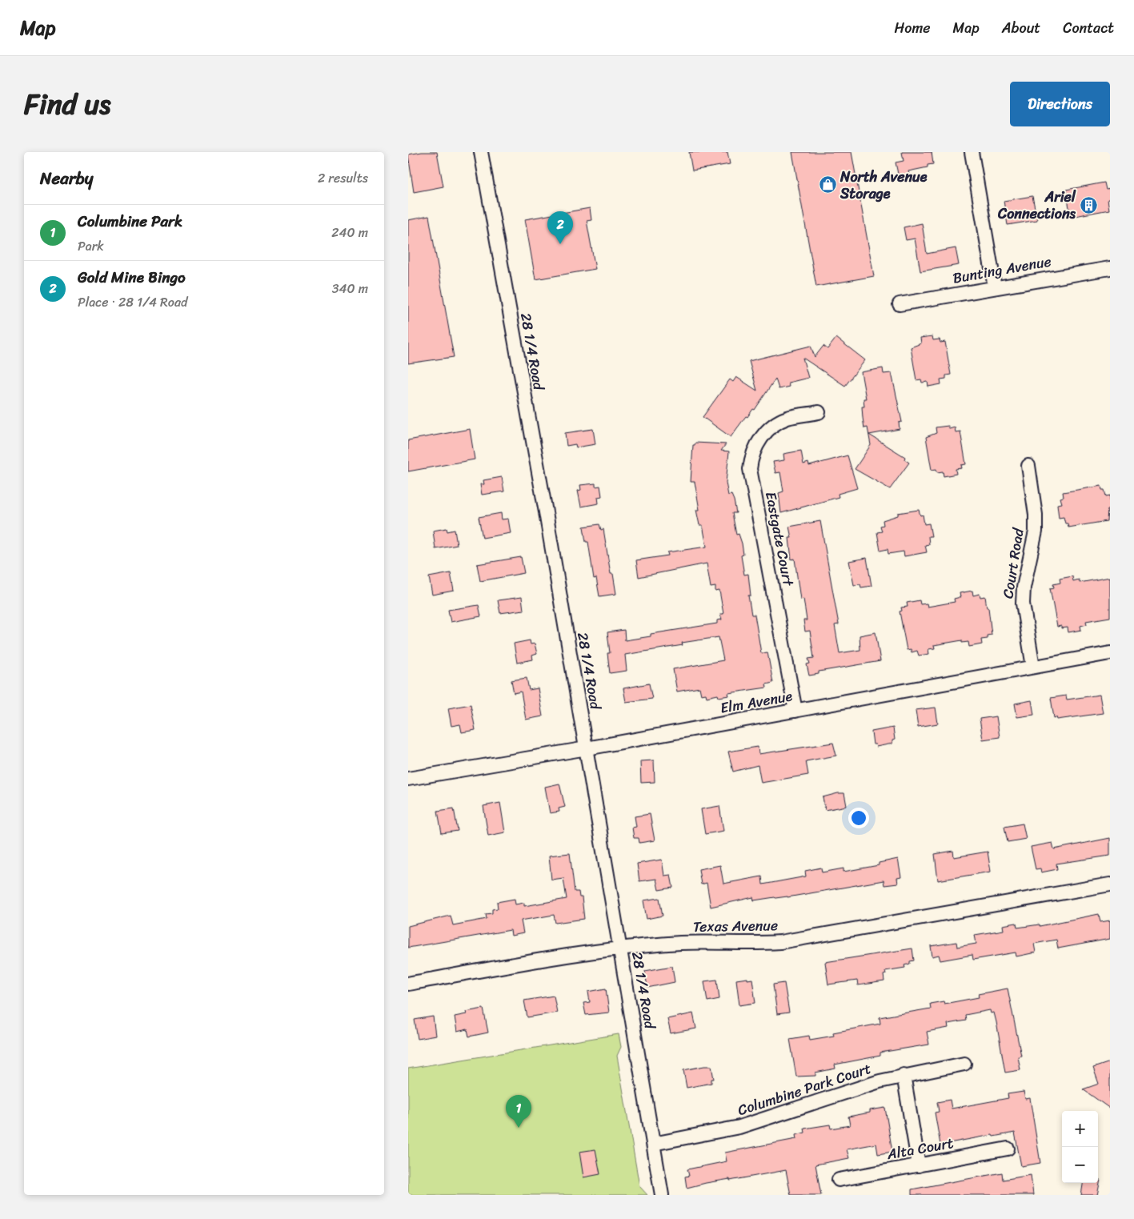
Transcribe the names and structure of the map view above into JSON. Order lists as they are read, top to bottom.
{
  "streets": {
    "street": [
      "Bunting Avenue",
      "28 1/4 Road",
      "Eastgate Court",
      "Court Road",
      "Elm Avenue",
      "Texas Avenue",
      "Columbine Park Court",
      "Alta Court"
    ]
  },
  "crossings": [
    ["28 1/4 Road", "Elm Avenue"],
    ["28 1/4 Road", "Texas Avenue"],
    ["28 1/4 Road", "Columbine Park Court"],
    ["Eastgate Court", "Elm Avenue"],
    ["Court Road", "Elm Avenue"]
  ],
  "places": {
    "shop": ["North Avenue Storage"],
    "building": ["Ariel Connections"]
  },
  "page": {
    "header": "Map",
    "nav": [
      "Home",
      "Map",
      "About",
      "Contact"
    ],
    "title": "Find us",
    "buttons": "Directions",
    "heading": ["Nearby", "2 results"],
    "list": [
      {
        "mark": "1",
        "name": "Columbine Park",
        "note": "Park",
        "value": "240 m"
      },
      {
        "mark": "2",
        "name": "Gold Mine Bingo",
        "note": "Place · 28 1/4 Road",
        "value": "340 m"
      }
    ],
    "pins": ["2", "1"],
    "map_buttons": ["+", "−"]
  }
}
